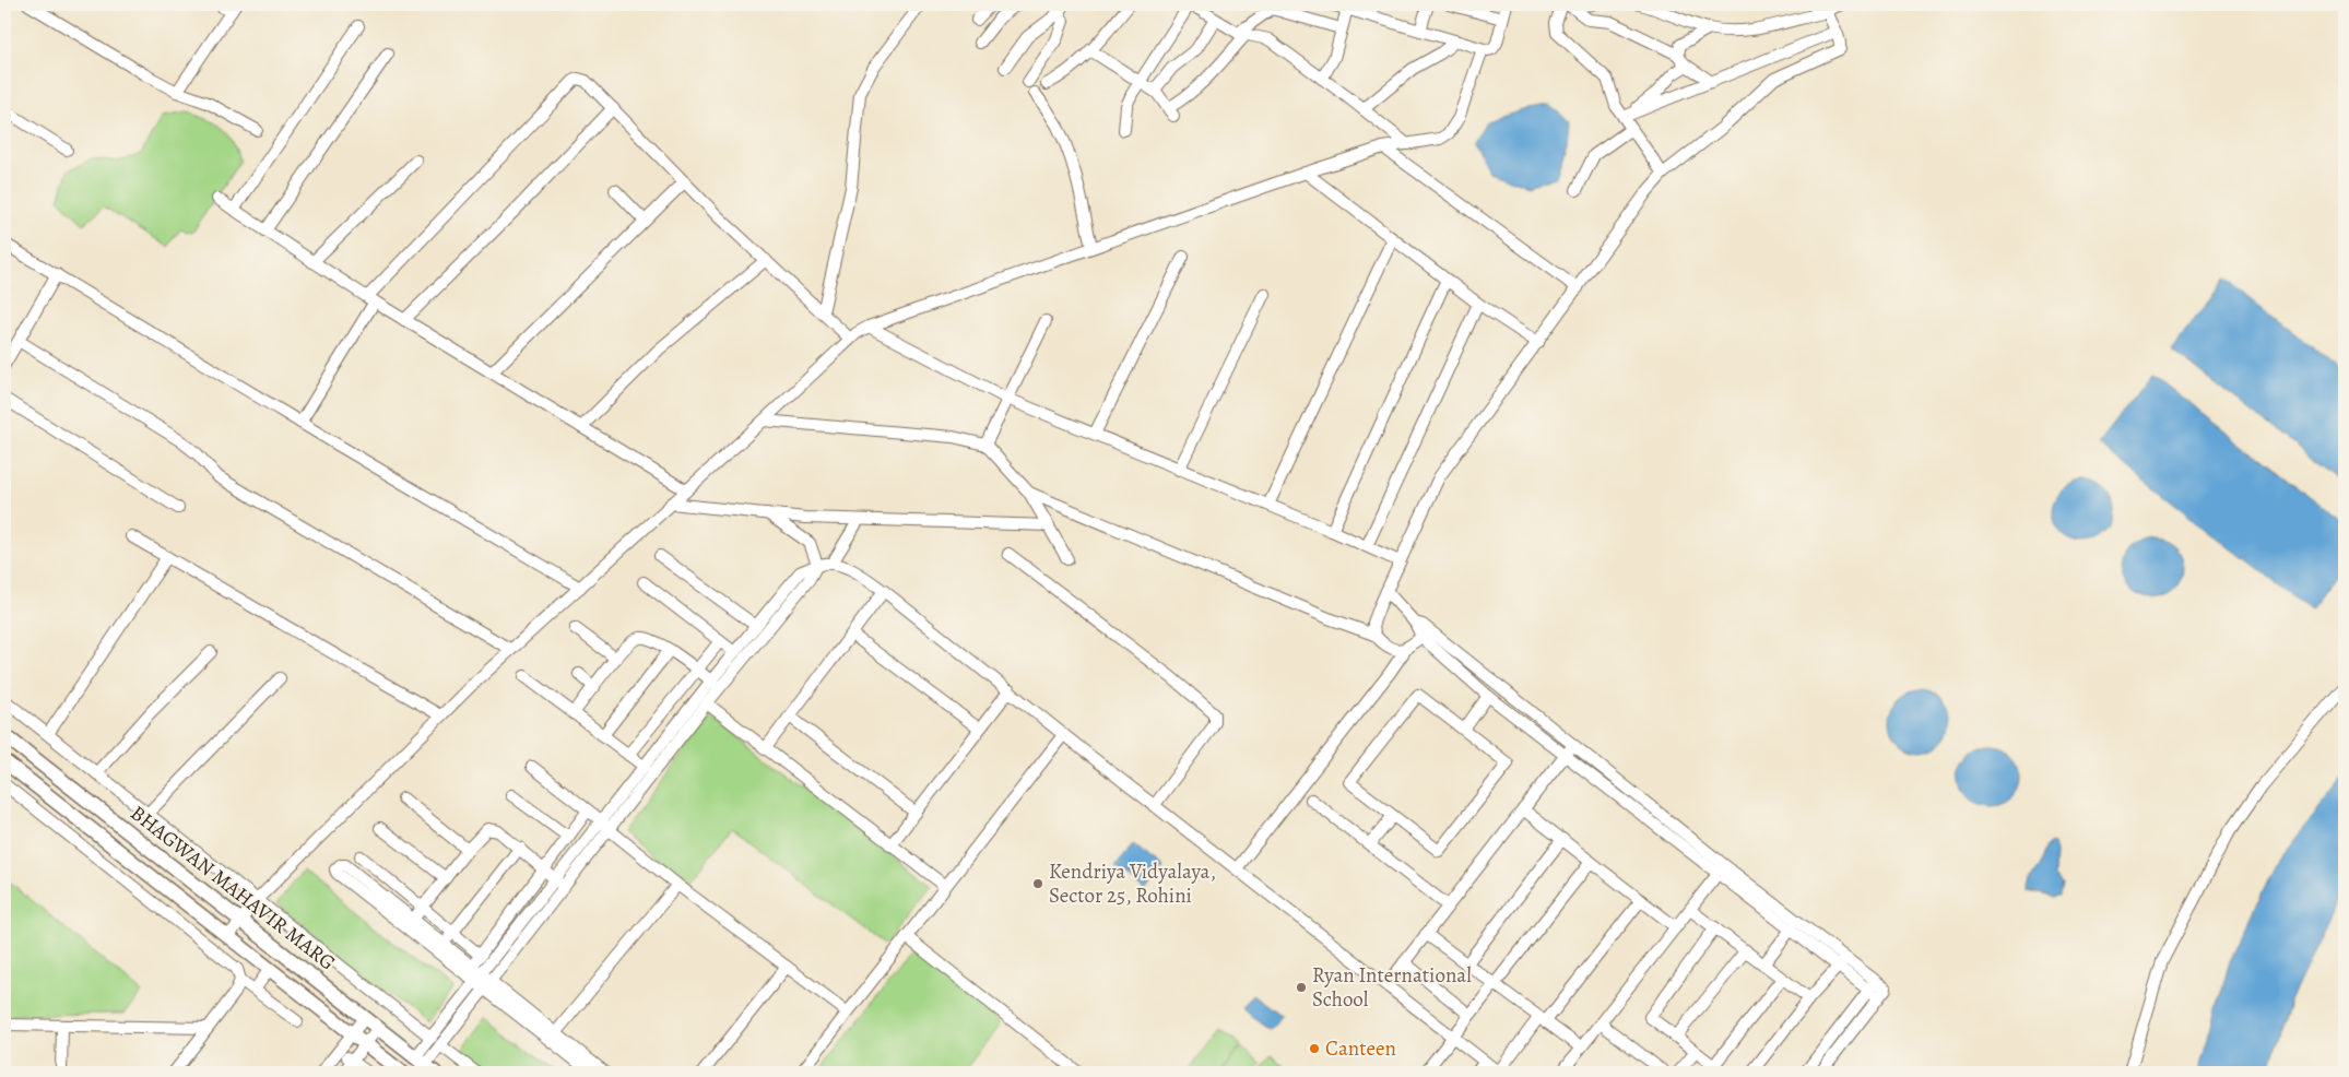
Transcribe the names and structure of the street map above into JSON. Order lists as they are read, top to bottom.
{
  "streets": {
    "main road": ["BHAGWAN MAHAVIR MARG"]
  },
  "places": ["Kendriya Vidyalaya, Sector 25, Rohini", "Ryan International School", "Canteen"]
}
